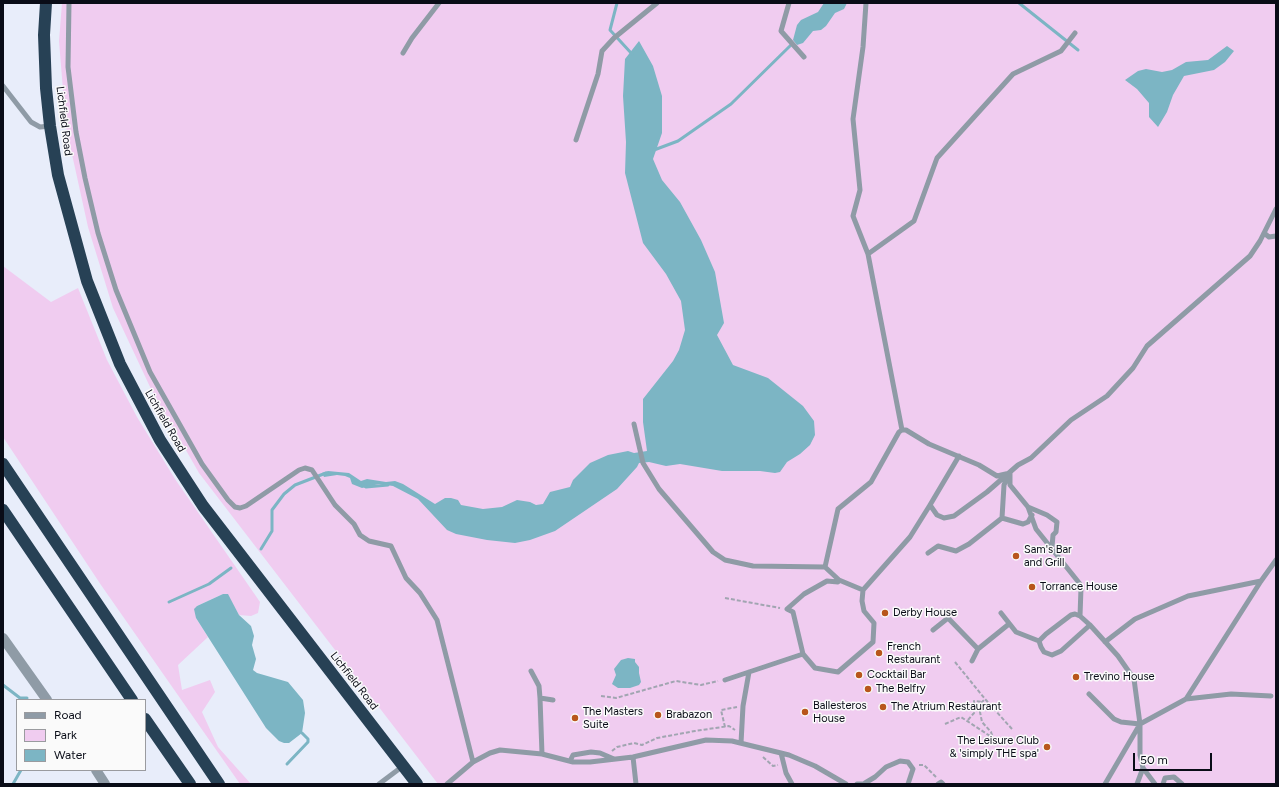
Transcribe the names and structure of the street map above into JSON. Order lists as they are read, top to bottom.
{
  "streets": {
    "highway": ["Lichfield Road"]
  },
  "places": [
    "Sam's Bar and Grill",
    "Torrance House",
    "Derby House",
    "French Restaurant",
    "Cocktail Bar",
    "Trevino House",
    "The Belfry",
    "The Atrium Restaurant",
    "Ballesteros House",
    "Brabazon",
    "The Masters Suite",
    "The Leisure Club & 'simply THE spa'"
  ],
  "legend": ["Road", "Park", "Water"],
  "scale_bar": "50 m"
}
